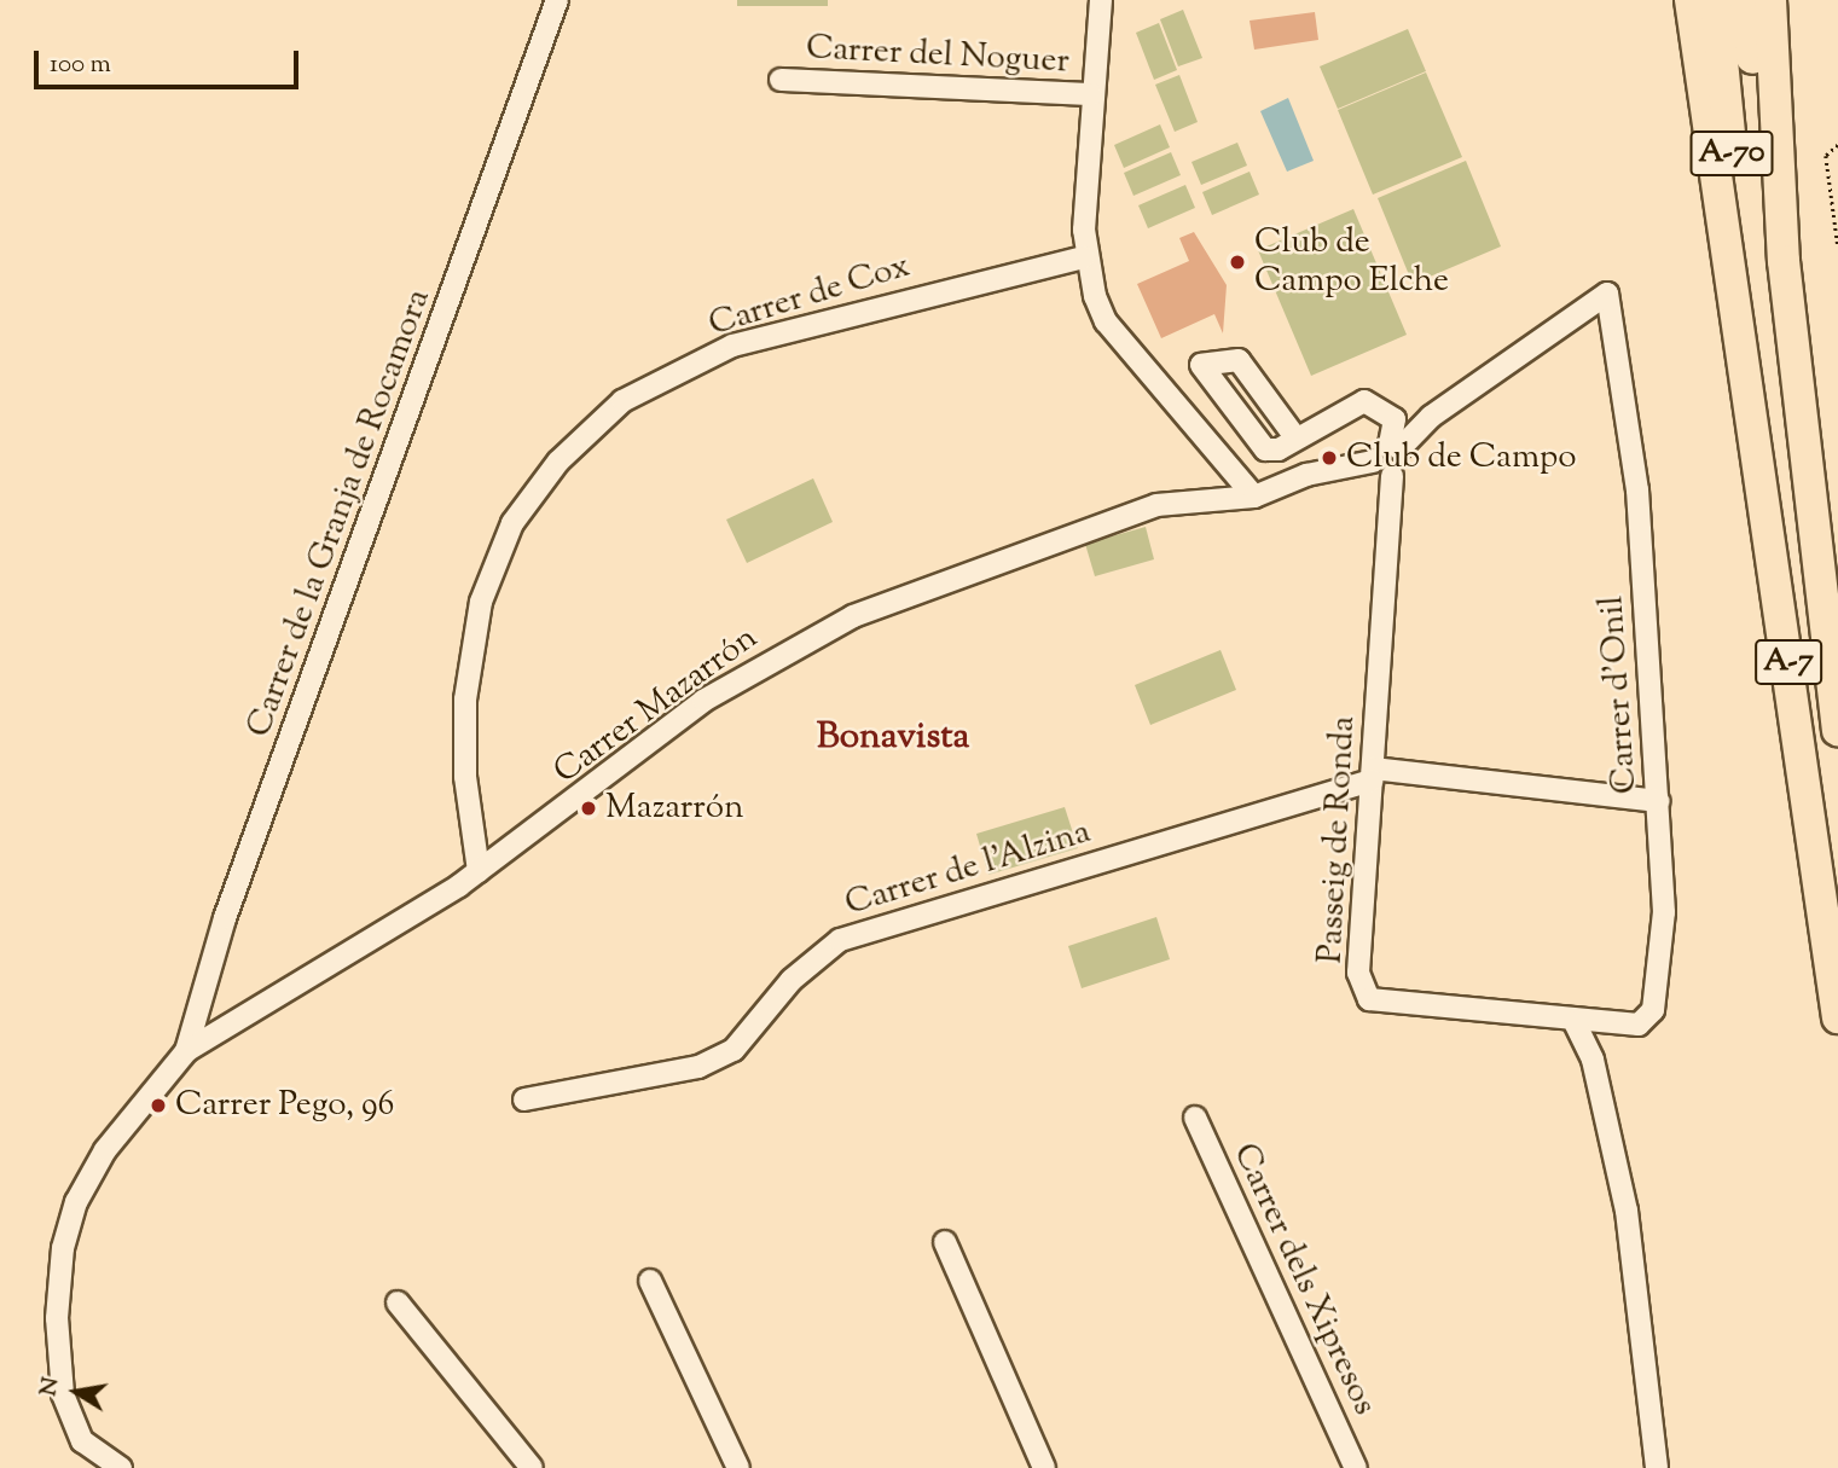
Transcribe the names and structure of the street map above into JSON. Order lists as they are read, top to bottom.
{
  "streets": {
    "highway": ["A-70", "A-7"],
    "street": [
      "Carrer del Noguer",
      "Carrer de Cox",
      "Carrer de la Granja de Rocamora",
      "Carrer d'Onil",
      "Carrer Mazarrón",
      "Passeig de Ronda",
      "Carrer de l'Alzina",
      "Carrer dels Xipresos"
    ]
  },
  "crossings": [
    ["A-70", "A-7"],
    ["Carrer de Cox", "Carrer Mazarrón"],
    ["Carrer de la Granja de Rocamora", "Carrer Mazarrón"],
    ["Carrer d'Onil", "Passeig de Ronda"],
    ["Carrer d'Onil", "Carrer de l'Alzina"],
    ["Passeig de Ronda", "Carrer de l'Alzina"]
  ],
  "districts": ["Bonavista"],
  "places": [
    "Club de Campo Elche",
    "Club de Campo",
    "Mazarrón",
    "Carrer Pego, 96"
  ],
  "scale_bar": "100 m",
  "north": "left"
}
